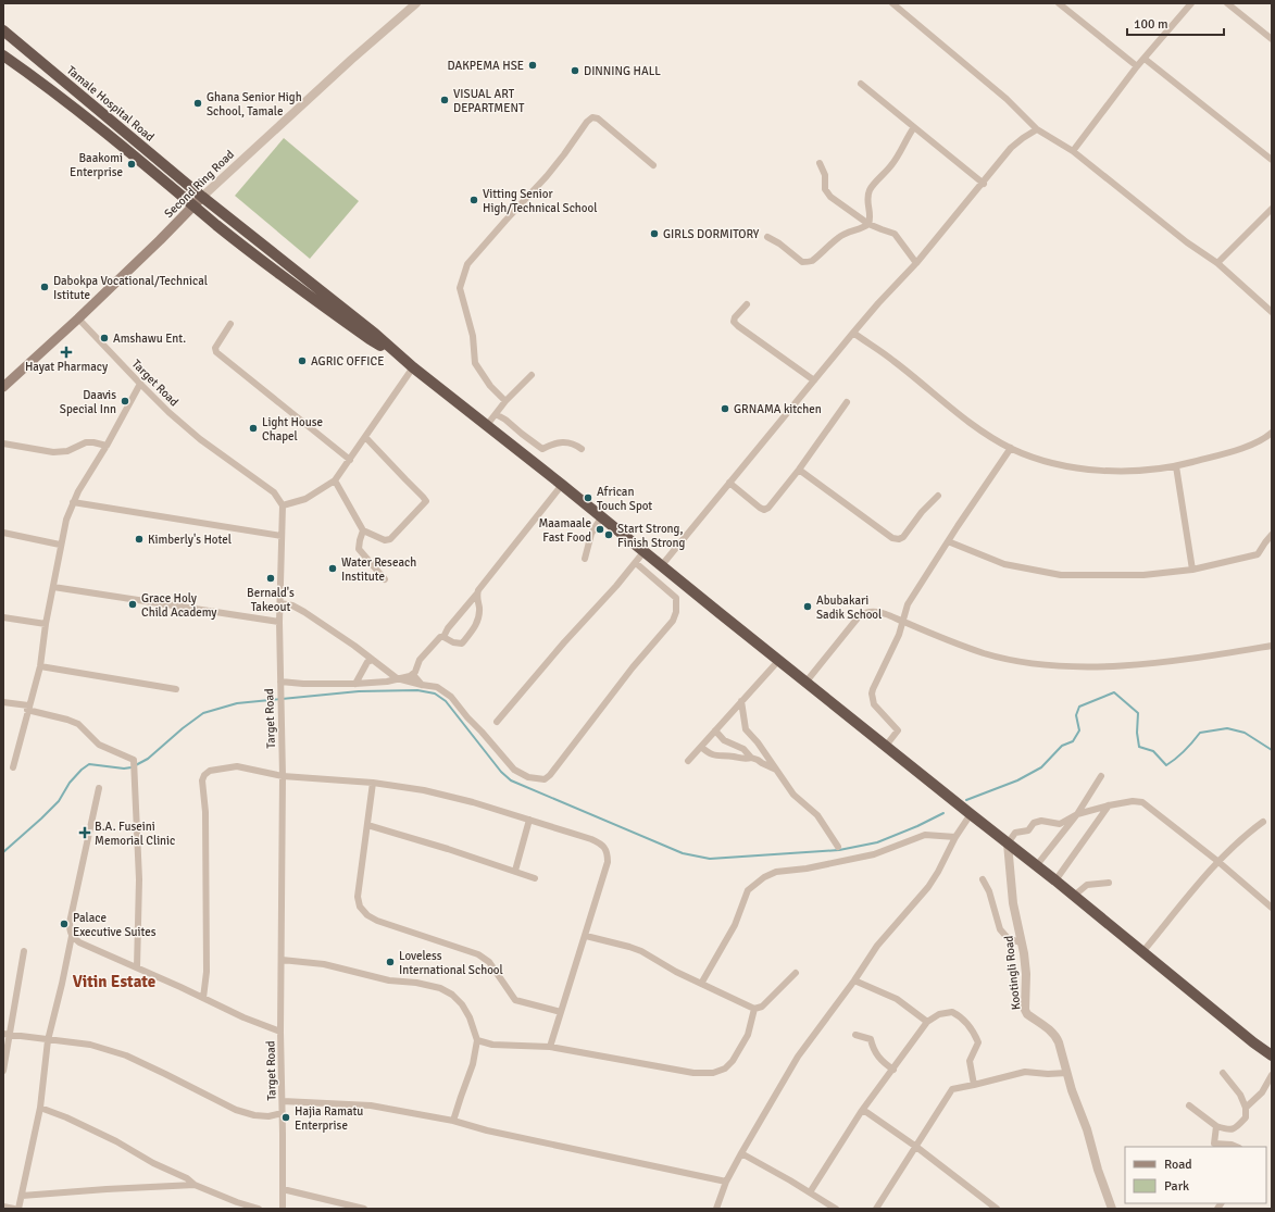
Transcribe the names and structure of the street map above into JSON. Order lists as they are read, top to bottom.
{
  "streets": {
    "highway": ["Tamale Hospital Road"],
    "main road": ["Second Ring Road"],
    "street": ["Target Road", "Kootingli Road"]
  },
  "crossings": [
    ["Tamale Hospital Road", "Second Ring Road"],
    ["Second Ring Road", "Target Road"]
  ],
  "districts": ["Vitin Estate"],
  "places": {
    "other": [
      "DAKPEMA HSE",
      "DINNING HALL",
      "VISUAL ART DEPARTMENT",
      "Ghana Senior High School, Tamale",
      "Baakomi Enterprise",
      "Vitting Senior High/Technical School",
      "GIRLS DORMITORY",
      "Dabokpa Vocational/Technical Istitute",
      "Amshawu Ent.",
      "AGRIC OFFICE",
      "Daavis Special Inn",
      "GRNAMA kitchen",
      "Light House Chapel",
      "African Touch Spot",
      "Maamaale Fast Food",
      "Start Strong, Finish Strong",
      "Kimberly's Hotel",
      "Water Reseach Institute",
      "Bernald's Takeout",
      "Grace Holy Child Academy",
      "Abubakari Sadik School",
      "Palace Executive Suites",
      "Loveless International School",
      "Hajia Ramatu Enterprise"
    ],
    "health": ["Hayat Pharmacy", "B.A. Fuseini Memorial Clinic"]
  },
  "legend": ["Road", "Park"],
  "scale_bar": "100 m"
}
